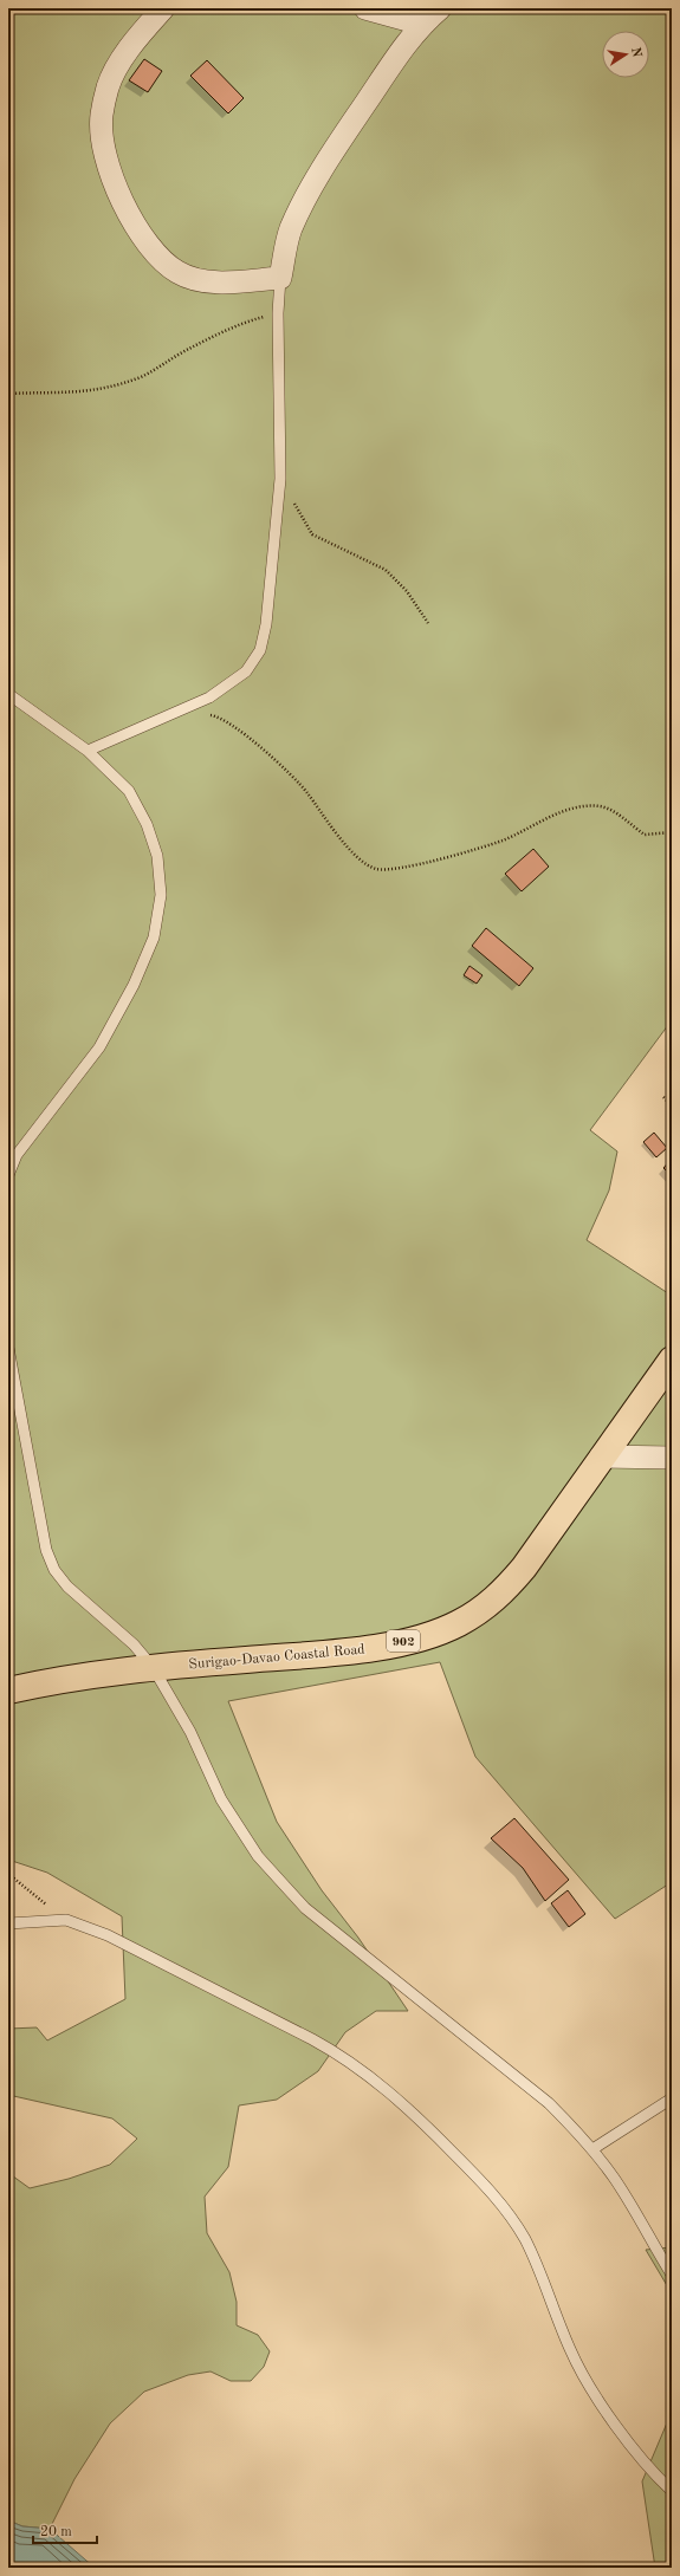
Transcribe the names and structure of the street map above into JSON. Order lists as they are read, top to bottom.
{
  "streets": {
    "highway": ["902", "Surigao-Davao Coastal Road"]
  },
  "scale_bar": "20 m",
  "north": "right"
}
